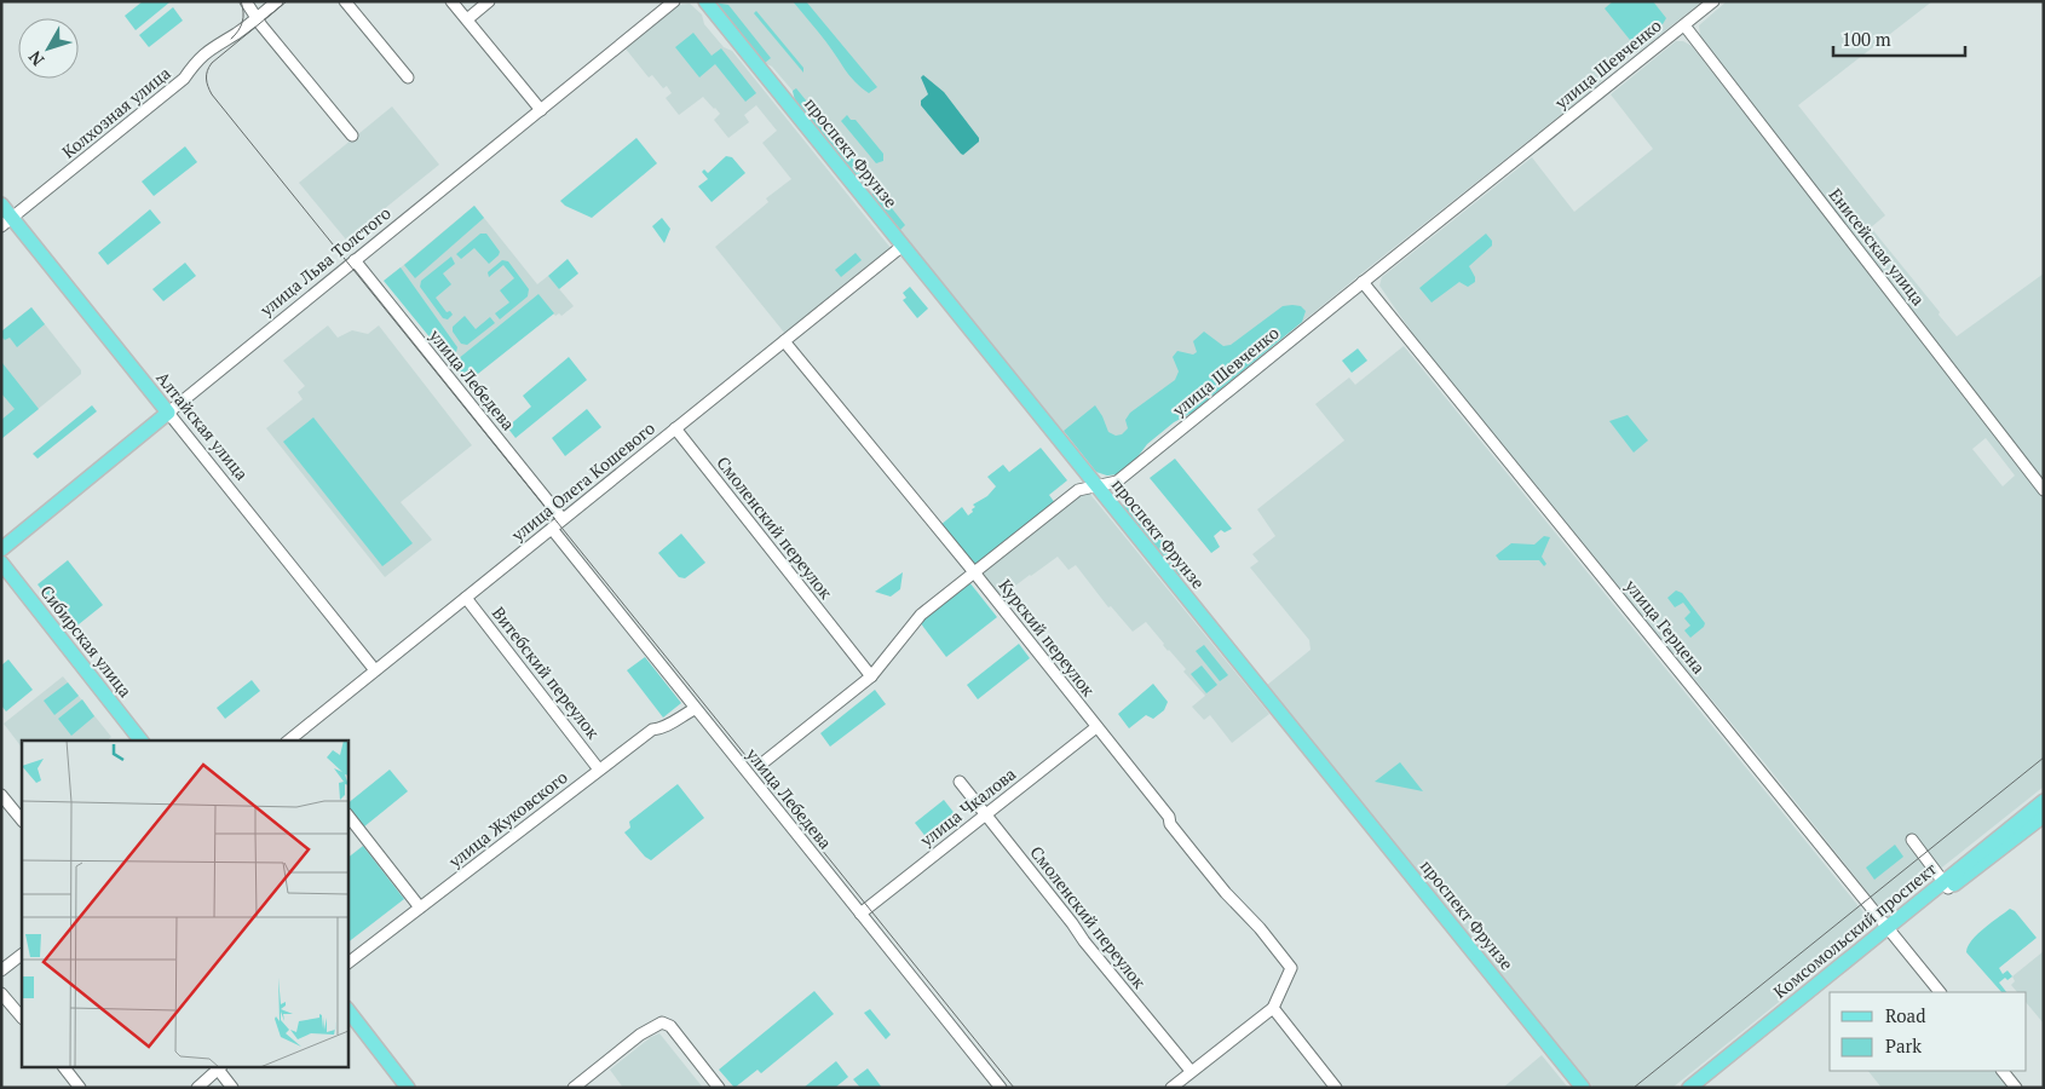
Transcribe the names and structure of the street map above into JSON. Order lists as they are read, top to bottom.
{
  "streets": {
    "main road": [
      "проспект Фрунзе",
      "улица Льва Толстого",
      "Алтайская улица",
      "Сибирская улица",
      "Комсомольский проспект"
    ],
    "street": [
      "улица Шевченко",
      "Колхозная улица",
      "Енисейская улица",
      "улица Лебедева",
      "улица Олега Кошевого",
      "Смоленский переулок",
      "улица Герцена",
      "Курский переулок",
      "Витебский переулок",
      "улица Чкалова",
      "улица Жуковского"
    ]
  },
  "crossings": [
    ["улица Шевченко", "проспект Фрунзе"],
    ["улица Шевченко", "Енисейская улица"],
    ["улица Шевченко", "Смоленский переулок"],
    ["улица Шевченко", "улица Герцена"],
    ["улица Шевченко", "Курский переулок"],
    ["Колхозная улица", "Алтайская улица"],
    ["проспект Фрунзе", "улица Олега Кошевого"],
    ["улица Льва Толстого", "улица Лебедева"],
    ["улица Льва Толстого", "Алтайская улица"],
    ["улица Лебедева", "улица Олега Кошевого"],
    ["улица Лебедева", "улица Чкалова"],
    ["улица Лебедева", "улица Жуковского"],
    ["Алтайская улица", "улица Олега Кошевого"],
    ["улица Олега Кошевого", "Смоленский переулок"],
    ["улица Олега Кошевого", "Курский переулок"],
    ["улица Олега Кошевого", "Витебский переулок"],
    ["Смоленский переулок", "улица Чкалова"],
    ["улица Герцена", "Комсомольский проспект"],
    ["Курский переулок", "улица Чкалова"],
    ["Витебский переулок", "улица Жуковского"]
  ],
  "legend": ["Road", "Park"],
  "scale_bar": "100 m",
  "north": "bottom left"
}
